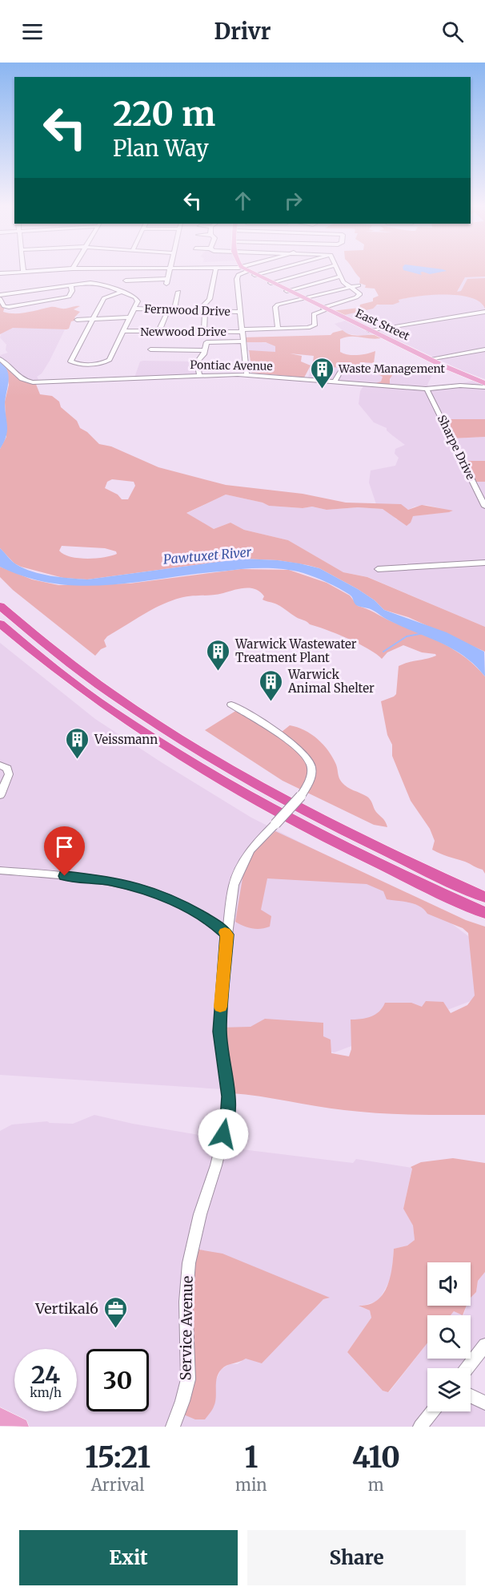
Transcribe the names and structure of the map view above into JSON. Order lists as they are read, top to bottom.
{
  "streets": {
    "main road": ["East Street"],
    "street": [
      "Fernwood Drive",
      "Newwood Drive",
      "Pontiac Avenue",
      "Sharpe Drive",
      "Service Avenue"
    ]
  },
  "crossings": [
    ["East Street", "Newwood Drive"],
    ["East Street", "Pontiac Avenue"],
    ["Pontiac Avenue", "Sharpe Drive"]
  ],
  "water": ["Pawtuxet River"],
  "places": {
    "building": [
      "Waste Management",
      "Warwick Wastewater Treatment Plant",
      "Warwick Animal Shelter",
      "Veissmann"
    ],
    "office": ["Vertikal6"]
  },
  "page": {
    "header": "Drivr",
    "turn": ["220 m", "Plan Way"],
    "speed": "24 km/h",
    "limit": "30",
    "eta": [
      "15:21",
      "Arrival",
      "1",
      "min",
      "410",
      "m"
    ],
    "buttons": ["Exit", "Share"]
  }
}
